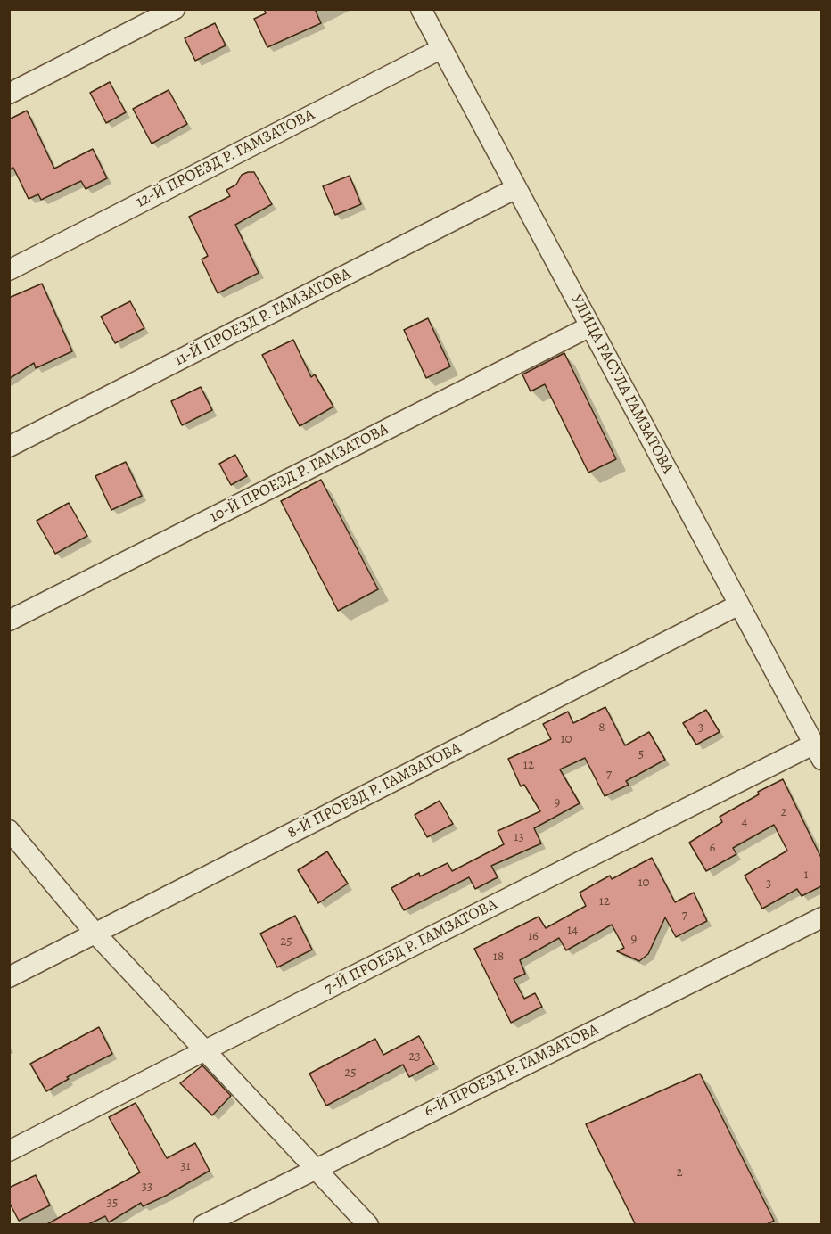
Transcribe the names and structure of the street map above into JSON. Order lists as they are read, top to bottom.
{
  "streets": {
    "street": [
      "12-Й ПРОЕЗД Р. ГАМЗАТОВА",
      "11-Й ПРОЕЗД Р. ГАМЗАТОВА",
      "УЛИЦА РАСУЛА ГАМЗАТОВА",
      "10-Й ПРОЕЗД Р. ГАМЗАТОВА",
      "8-Й ПРОЕЗД Р. ГАМЗАТОВА",
      "7-Й ПРОЕЗД Р. ГАМЗАТОВА",
      "6-Й ПРОЕЗД Р. ГАМЗАТОВА"
    ]
  },
  "crossings": [
    ["12-Й ПРОЕЗД Р. ГАМЗАТОВА", "УЛИЦА РАСУЛА ГАМЗАТОВА"],
    ["11-Й ПРОЕЗД Р. ГАМЗАТОВА", "УЛИЦА РАСУЛА ГАМЗАТОВА"],
    ["УЛИЦА РАСУЛА ГАМЗАТОВА", "10-Й ПРОЕЗД Р. ГАМЗАТОВА"],
    ["УЛИЦА РАСУЛА ГАМЗАТОВА", "8-Й ПРОЕЗД Р. ГАМЗАТОВА"],
    ["УЛИЦА РАСУЛА ГАМЗАТОВА", "7-Й ПРОЕЗД Р. ГАМЗАТОВА"]
  ],
  "house_numbers": [
    "8",
    "3",
    "10",
    "5",
    "12",
    "7",
    "9",
    "2",
    "4",
    "13",
    "6",
    "1",
    "10",
    "3",
    "12",
    "7",
    "14",
    "16",
    "9",
    "25",
    "18",
    "23",
    "25",
    "31",
    "2",
    "33",
    "35"
  ]
}
